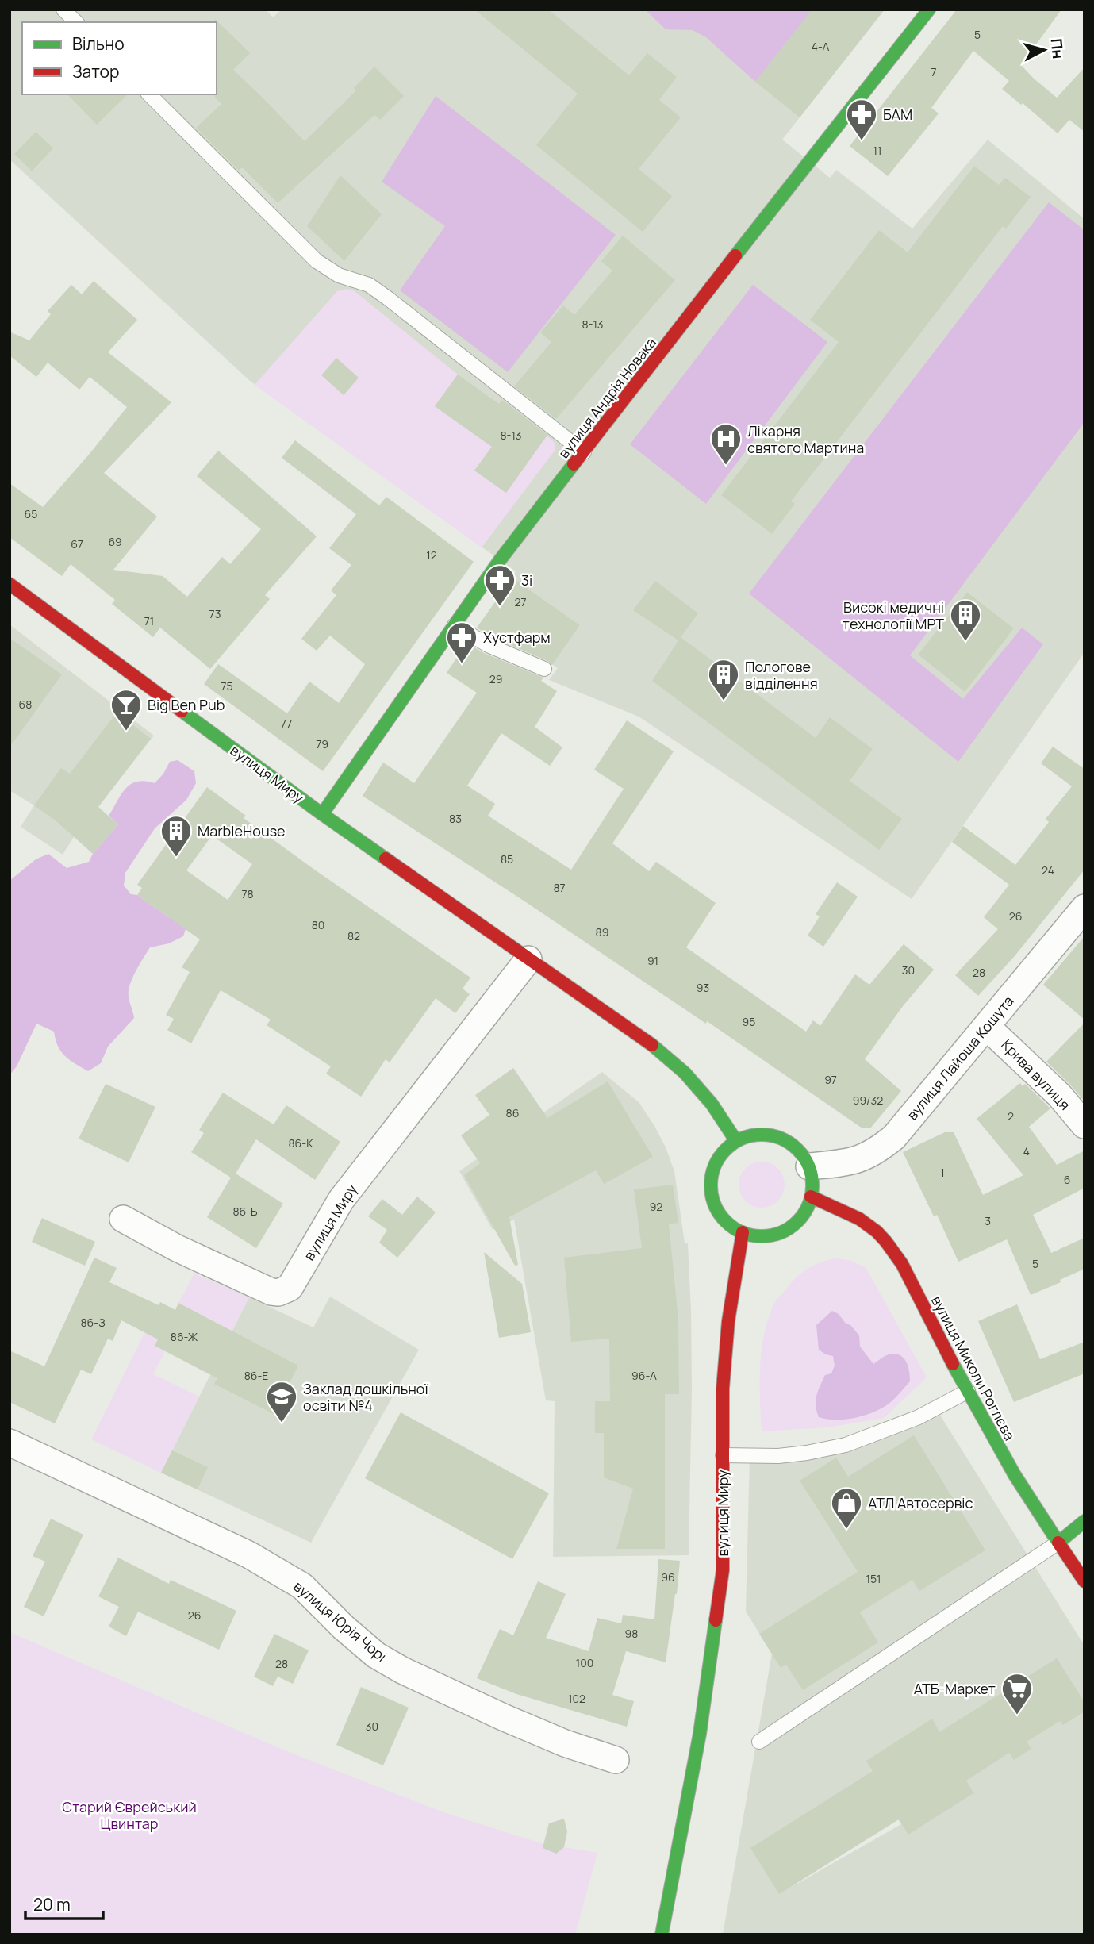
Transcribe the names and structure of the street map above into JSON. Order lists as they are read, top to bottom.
{
  "streets": {
    "main road": ["вулиця Андрія Новака", "вулиця Миру", "вулиця Миколи Роглєва"],
    "street": ["вулиця Лайоша Кошута", "Крива вулиця", "вулиця Юрія Чорі"]
  },
  "crossings": [
    ["вулиця Андрія Новака", "вулиця Миру"],
    ["вулиця Миру", "вулиця Лайоша Кошута"],
    ["вулиця Миру", "вулиця Миколи Роглєва"],
    ["вулиця Лайоша Кошута", "Крива вулиця"],
    ["вулиця Лайоша Кошута", "вулиця Миколи Роглєва"]
  ],
  "parks": ["Старий Єврейський Цвинтар"],
  "places": {
    "pharmacy": ["БАМ", "3і", "Хустфарм"],
    "hospital": ["Лікарня святого Мартина"],
    "building": ["Високі медичні технології МРТ", "Пологове відділення", "MarbleHouse"],
    "bar": ["Big Ben Pub"],
    "school or university": ["Заклад дошкільної освіти №4"],
    "shop": ["АТЛ Автосервіс"],
    "supermarket": ["АТБ-Маркет"]
  },
  "house_numbers": [
    "5",
    "4-А",
    "7",
    "11",
    "8-13",
    "8-13",
    "65",
    "69",
    "67",
    "12",
    "27",
    "73",
    "71",
    "29",
    "75",
    "68",
    "77",
    "79",
    "83",
    "85",
    "24",
    "87",
    "78",
    "26",
    "80",
    "89",
    "82",
    "91",
    "30",
    "28",
    "93",
    "95",
    "97",
    "99/32",
    "86",
    "2",
    "86-К",
    "4",
    "1",
    "6",
    "92",
    "86-Б",
    "3",
    "5",
    "86-З",
    "86-Ж",
    "86-Е",
    "96-А",
    "96",
    "151",
    "26",
    "98",
    "100",
    "28",
    "102",
    "30"
  ],
  "legend": ["Вільно", "Затор"],
  "scale_bar": "20 m",
  "north": "right"
}
